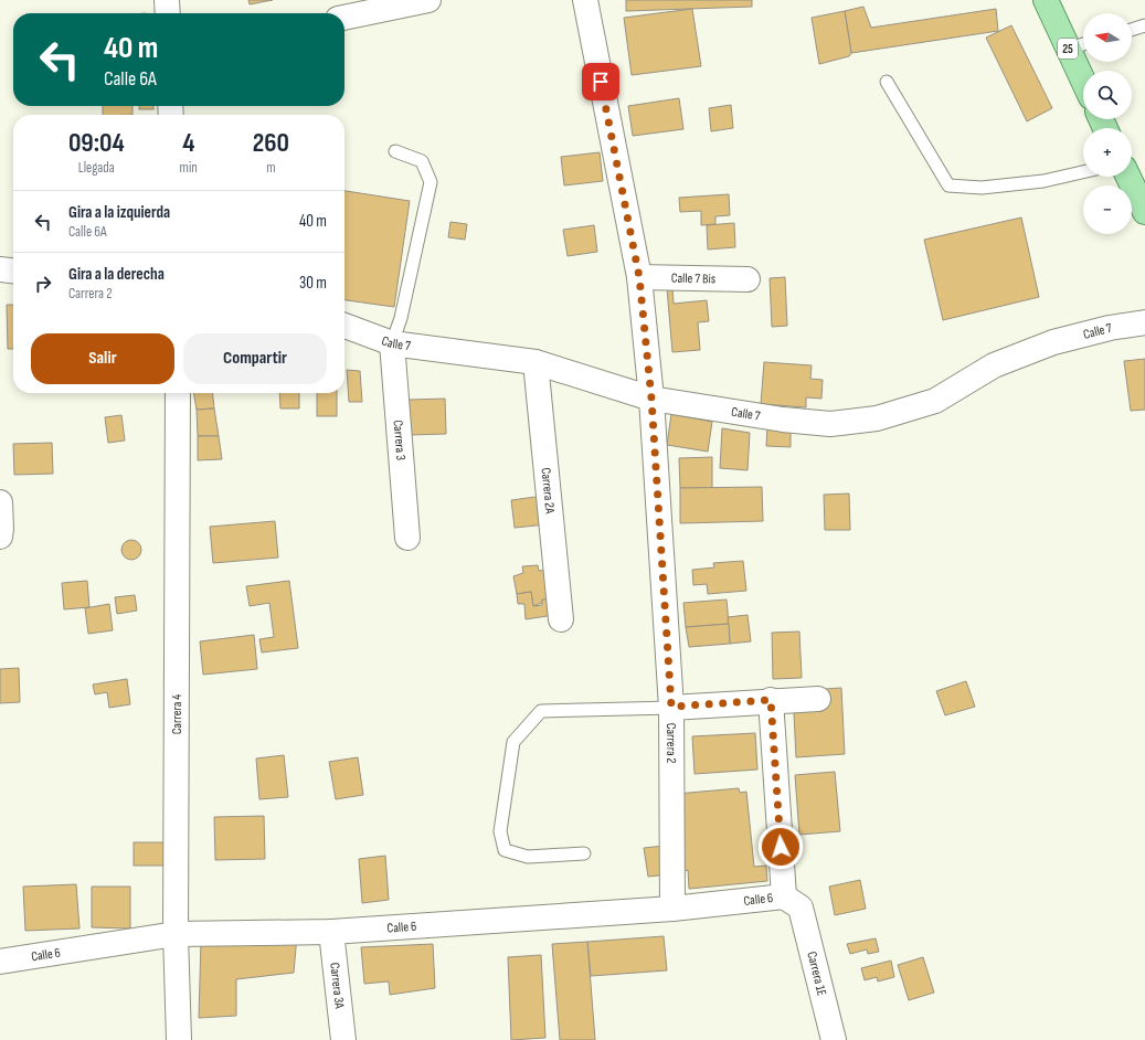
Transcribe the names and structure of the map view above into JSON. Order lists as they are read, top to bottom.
{
  "streets": {
    "main road": ["25"],
    "street": [
      "Calle 7 Bis",
      "Calle 7",
      "Carrera 3",
      "Carrera 2A",
      "Carrera 4",
      "Carrera 2",
      "Calle 6",
      "Carrera 1E",
      "Carrera 3A"
    ]
  },
  "crossings": [
    ["Calle 7 Bis", "Carrera 2"],
    ["Calle 7", "Carrera 3"],
    ["Calle 7", "Carrera 2A"],
    ["Calle 7", "Carrera 2"],
    ["Carrera 4", "Calle 6"],
    ["Carrera 2", "Calle 6"],
    ["Calle 6", "Carrera 1E"],
    ["Calle 6", "Carrera 3A"]
  ],
  "north": "left",
  "page": {
    "map_buttons": ["+", "−"],
    "turn": ["40 m", "Calle 6A"],
    "eta": [
      "09:04",
      "Llegada",
      "4",
      "min",
      "260",
      "m"
    ],
    "list": [
      {
        "name": "Gira a la izquierda",
        "note": "Calle 6A",
        "value": "40 m"
      },
      {
        "name": "Gira a la derecha",
        "note": "Carrera 2",
        "value": "30 m"
      }
    ],
    "buttons": ["Salir", "Compartir"]
  }
}
